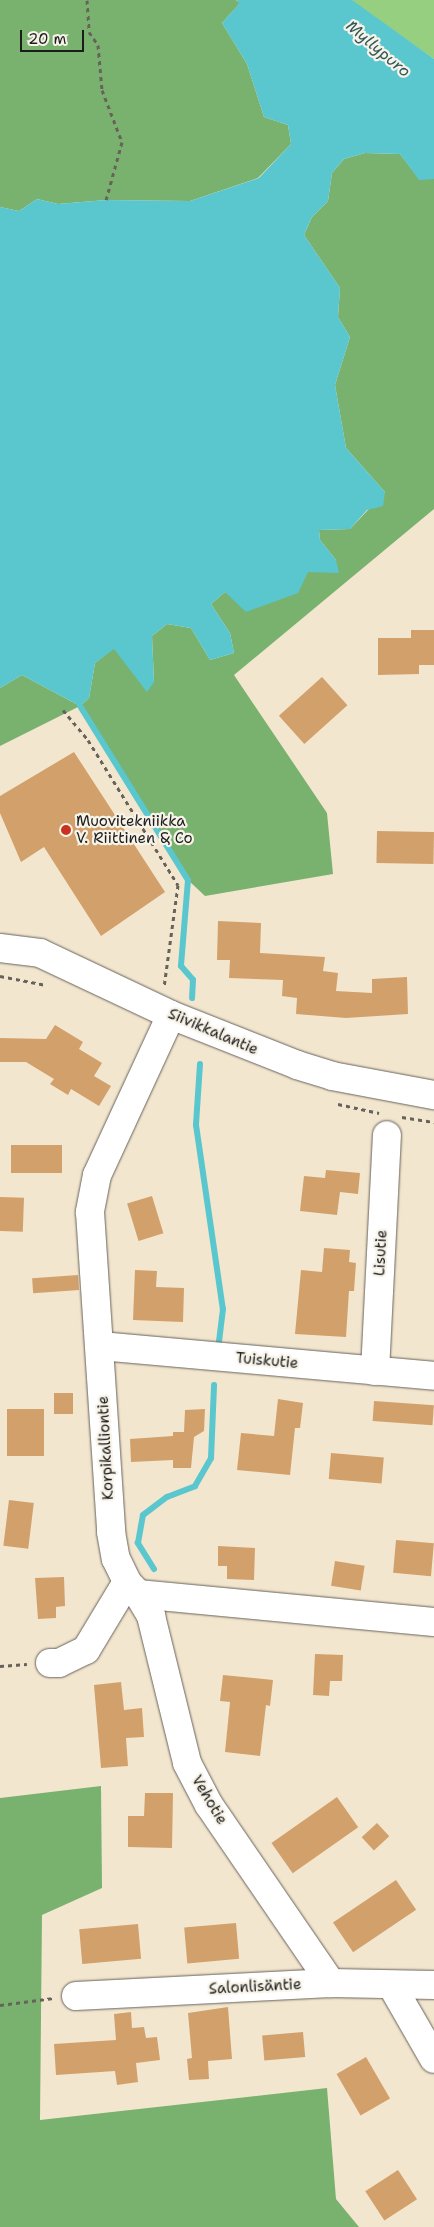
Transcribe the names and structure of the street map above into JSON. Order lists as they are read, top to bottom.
{
  "streets": {
    "street": [
      "Siivikkalantie",
      "Lisutie",
      "Tuiskutie",
      "Korpikalliontie",
      "Vehotie",
      "Salonlisäntie"
    ]
  },
  "crossings": [
    ["Siivikkalantie", "Korpikalliontie"],
    ["Lisutie", "Tuiskutie"],
    ["Tuiskutie", "Korpikalliontie"],
    ["Korpikalliontie", "Vehotie"],
    ["Vehotie", "Salonlisäntie"]
  ],
  "water": ["Myllypuro"],
  "places": ["Muovitekniikka V. Riittinen & Co"],
  "scale_bar": "20 m"
}
